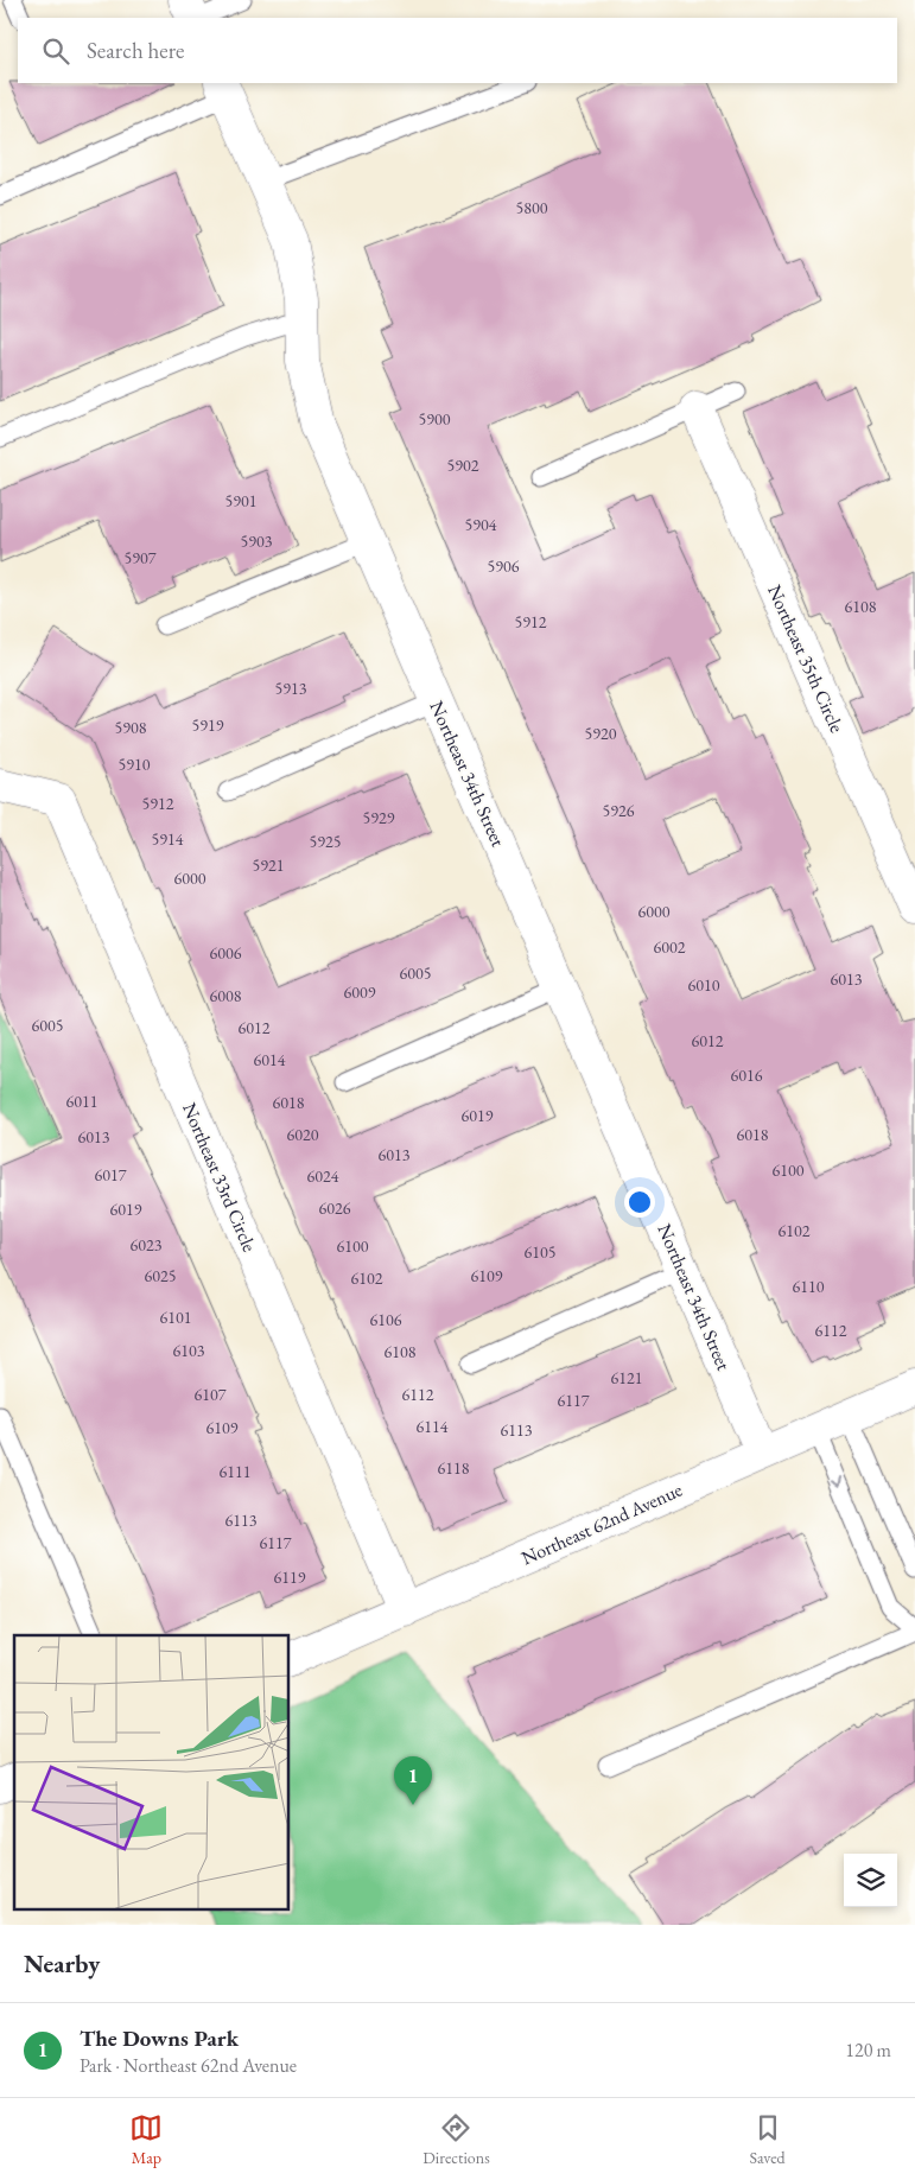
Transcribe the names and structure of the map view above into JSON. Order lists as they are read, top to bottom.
{
  "streets": {
    "street": [
      "Northeast 35th Circle",
      "Northeast 34th Street",
      "Northeast 33rd Circle",
      "Northeast 62nd Avenue"
    ]
  },
  "crossings": [
    ["Northeast 34th Street", "Northeast 62nd Avenue"],
    ["Northeast 33rd Circle", "Northeast 62nd Avenue"]
  ],
  "house_numbers": [
    "5800",
    "5900",
    "5902",
    "5901",
    "5904",
    "5903",
    "5907",
    "5906",
    "6108",
    "5912",
    "5913",
    "5919",
    "5908",
    "5920",
    "5910",
    "5912",
    "5926",
    "5929",
    "5914",
    "5925",
    "5921",
    "6000",
    "6000",
    "6002",
    "6006",
    "6005",
    "6013",
    "6010",
    "6009",
    "6008",
    "6005",
    "6012",
    "6012",
    "6014",
    "6016",
    "6011",
    "6018",
    "6019",
    "6020",
    "6018",
    "6013",
    "6013",
    "6100",
    "6017",
    "6024",
    "6026",
    "6019",
    "6102",
    "6023",
    "6100",
    "6105",
    "6025",
    "6109",
    "6102",
    "6110",
    "6101",
    "6106",
    "6112",
    "6103",
    "6108",
    "6121",
    "6107",
    "6112",
    "6117",
    "6114",
    "6109",
    "6113",
    "6118",
    "6111",
    "6113",
    "6117",
    "6119"
  ],
  "page": {
    "search": "Search here",
    "pins": "1",
    "heading": "Nearby",
    "list": [
      {
        "mark": "1",
        "name": "The Downs Park",
        "note": "Park · Northeast 62nd Avenue",
        "value": "120 m"
      }
    ],
    "nav": ["Map", "Directions", "Saved"]
  }
}
